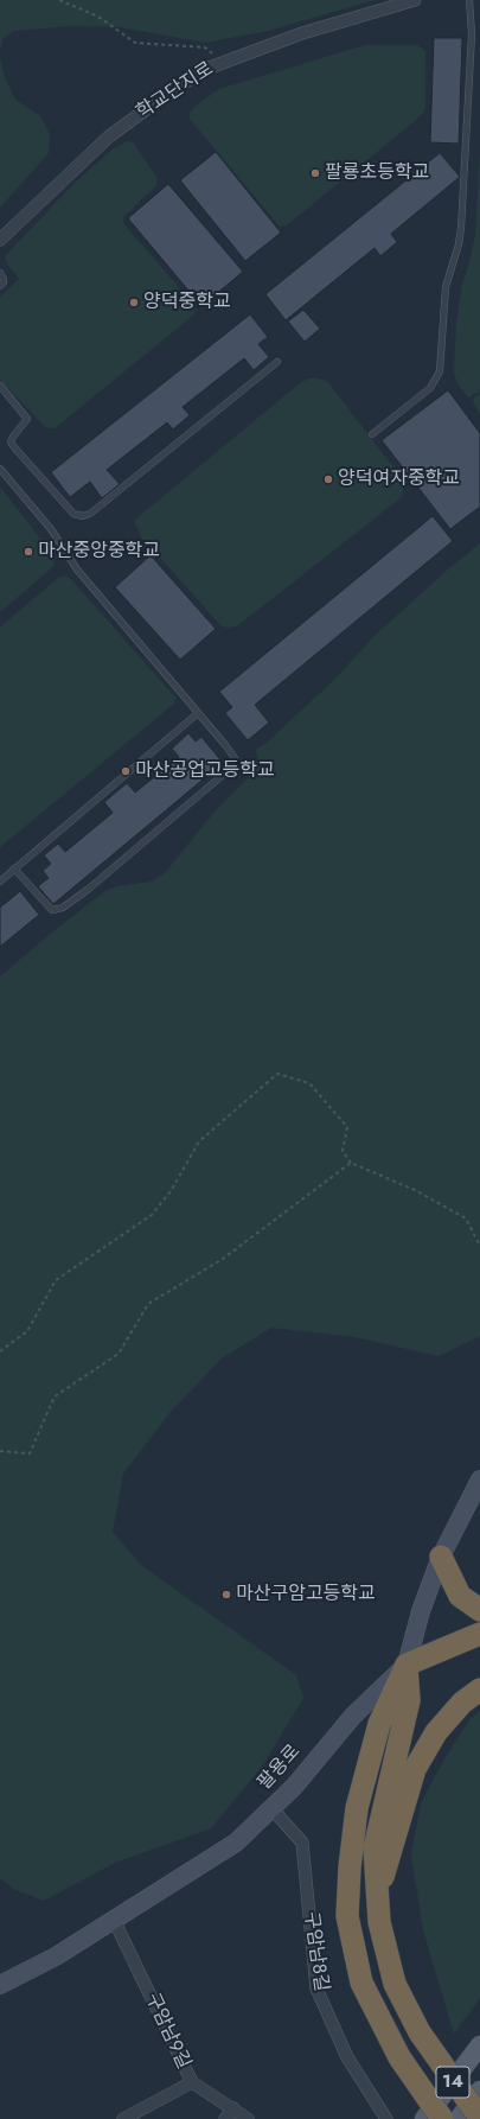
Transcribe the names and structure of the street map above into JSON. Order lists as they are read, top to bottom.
{
  "streets": {
    "main road": ["팔용로", "14"],
    "street": ["학교단지로", "구암남8길", "구암남9길"]
  },
  "crossings": [
    ["팔용로", "구암남8길"],
    ["팔용로", "구암남9길"]
  ],
  "places": [
    "팔룡초등학교",
    "양덕중학교",
    "양덕여자중학교",
    "마산중앙중학교",
    "마산공업고등학교",
    "마산구암고등학교"
  ]
}
